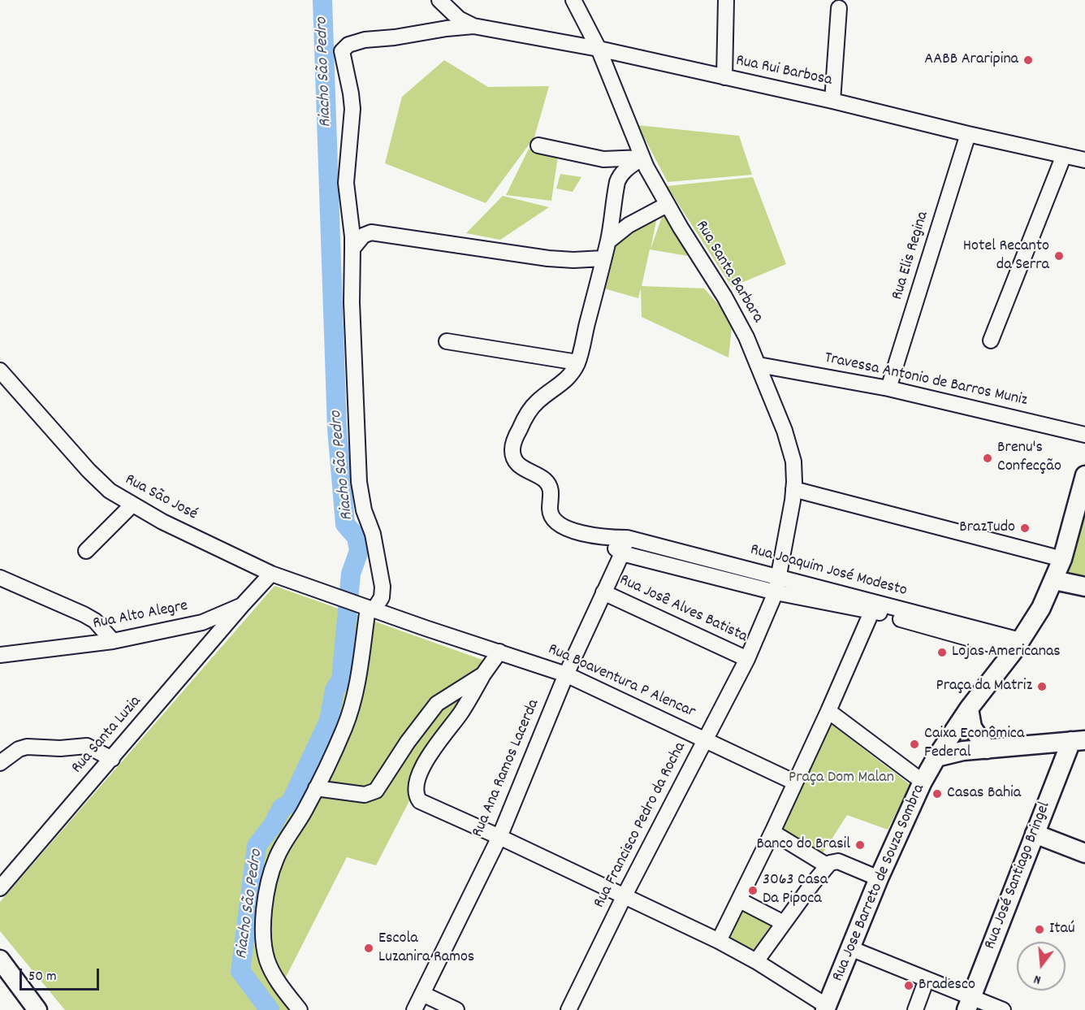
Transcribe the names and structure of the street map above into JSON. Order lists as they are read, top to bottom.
{
  "streets": {
    "main road": ["Rua José Santiago Bringel", "Rua Jose Barreto de Souza Sombra"],
    "street": [
      "Rua Rui Barbosa",
      "Rua Elis Regina",
      "Rua Santa Barbara",
      "Travessa Antonio de Barros Muniz",
      "Rua São José",
      "Rua Joaquim José Modesto",
      "Rua Josê Alves Batista",
      "Rua Alto Alegre",
      "Rua Boaventura P Alencar",
      "Rua Santa Luzia",
      "Rua Ana Ramos Lacerda",
      "Rua Francisco Pedro da Rocha"
    ]
  },
  "crossings": [
    ["Rua Rui Barbosa", "Rua Elis Regina"],
    ["Rua Rui Barbosa", "Rua Santa Barbara"],
    ["Rua Elis Regina", "Travessa Antonio de Barros Muniz"],
    ["Rua Santa Barbara", "Travessa Antonio de Barros Muniz"],
    ["Rua Santa Barbara", "Rua Joaquim José Modesto"],
    ["Rua Santa Barbara", "Rua Francisco Pedro da Rocha"],
    ["Rua São José", "Rua Alto Alegre"],
    ["Rua São José", "Rua Boaventura P Alencar"],
    ["Rua Joaquim José Modesto", "Rua Ana Ramos Lacerda"],
    ["Rua Joaquim José Modesto", "Rua Francisco Pedro da Rocha"],
    ["Rua Joaquim José Modesto", "Rua Jose Barreto de Souza Sombra"],
    ["Rua Josê Alves Batista", "Rua Ana Ramos Lacerda"],
    ["Rua Josê Alves Batista", "Rua Francisco Pedro da Rocha"],
    ["Rua Alto Alegre", "Rua Santa Luzia"],
    ["Rua Boaventura P Alencar", "Rua Ana Ramos Lacerda"],
    ["Rua Boaventura P Alencar", "Rua Francisco Pedro da Rocha"]
  ],
  "water": ["Riacho São Pedro"],
  "parks": ["Praça Dom Malan"],
  "places": [
    "AABB Araripina",
    "Hotel Recanto da Serra",
    "Brenu's Confecção",
    "BrazTudo",
    "Lojas Americanas",
    "Praça da Matriz",
    "Caixa Econômica Federal",
    "Casas Bahia",
    "Banco do Brasil",
    "3063 Casa Da Pipoca",
    "Itaú",
    "Escola Luzanira Ramos",
    "Bradesco"
  ],
  "scale_bar": "50 m",
  "north": "bottom"
}
